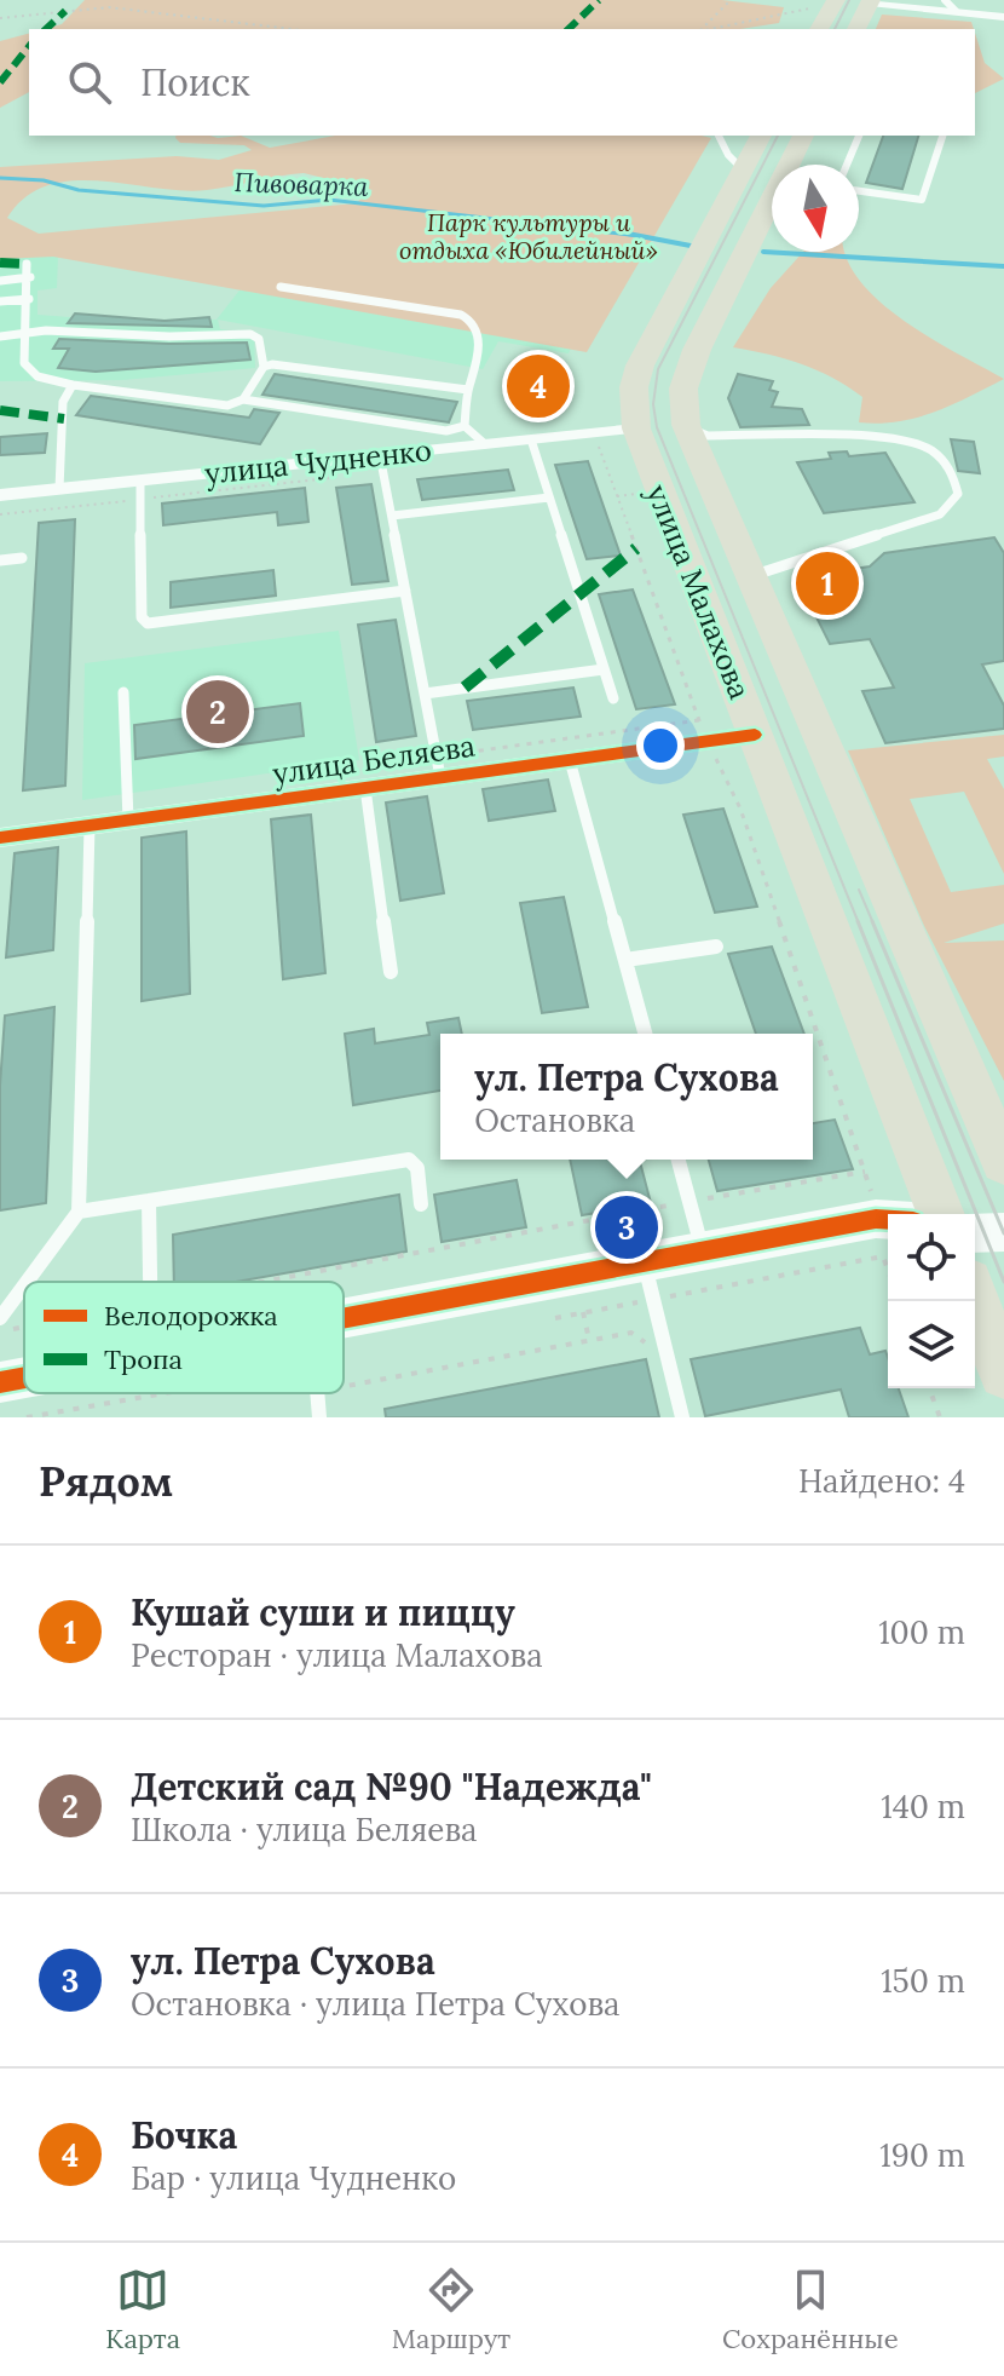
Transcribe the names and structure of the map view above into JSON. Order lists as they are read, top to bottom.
{
  "streets": {
    "main road": ["улица Малахова"],
    "street": ["улица Чудненко", "улица Беляева"]
  },
  "crossings": [
    ["улица Чудненко", "улица Малахова"],
    ["улица Малахова", "улица Беляева"]
  ],
  "water": ["Пивоварка"],
  "parks": ["Парк культуры и отдыха «Юбилейный»"],
  "legend": ["Велодорожка", "Тропа"],
  "north": "bottom",
  "page": {
    "search": "Поиск",
    "pins": [
      "4",
      "1",
      "2",
      "3"
    ],
    "popup": ["ул. Петра Сухова", "Остановка"],
    "heading": ["Рядом", "Найдено: 4"],
    "list": [
      {
        "mark": "1",
        "name": "Кушай суши и пиццу",
        "note": "Ресторан · улица Малахова",
        "value": "100 m"
      },
      {
        "mark": "2",
        "name": "Детский сад №90 \"Надежда\"",
        "note": "Школа · улица Беляева",
        "value": "140 m"
      },
      {
        "mark": "3",
        "name": "ул. Петра Сухова",
        "note": "Остановка · улица Петра Сухова",
        "value": "150 m"
      },
      {
        "mark": "4",
        "name": "Бочка",
        "note": "Бар · улица Чудненко",
        "value": "190 m"
      }
    ],
    "nav": ["Карта", "Маршрут", "Сохранённые"]
  }
}
